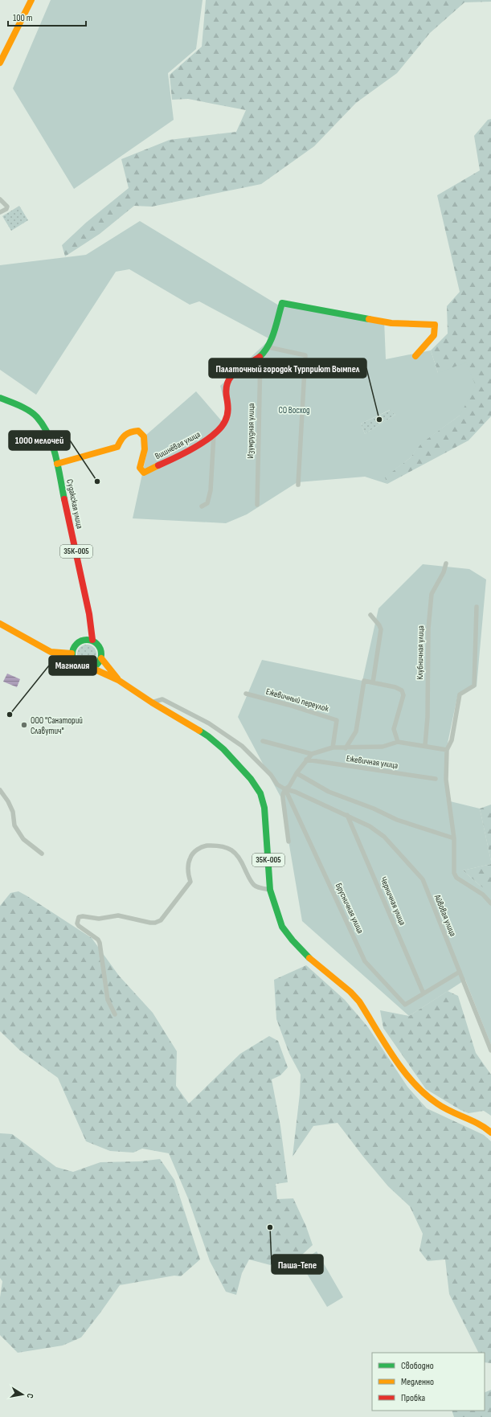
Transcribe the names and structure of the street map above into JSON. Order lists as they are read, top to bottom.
{
  "streets": {
    "main road": ["Вишнёвая улица", "Судакская улица", "35К-005"],
    "street": [
      "Изумрудная улица",
      "Клубничная улица",
      "Ежевичный переулок",
      "Ежевичная улица",
      "Черничная улица",
      "Брусничная улица",
      "Айвовая улица"
    ]
  },
  "crossings": [
    ["Изумрудная улица", "Вишнёвая улица"],
    ["Вишнёвая улица", "Судакская улица"],
    ["Судакская улица", "35К-005"],
    ["Черничная улица", "Брусничная улица"],
    ["Черничная улица", "Айвовая улица"],
    ["Брусничная улица", "Айвовая улица"]
  ],
  "parks": ["СО Восход"],
  "places": [
    "Палаточный городок Турприют Вымпел",
    "1000 мелочей",
    "Магнолия",
    "ООО \"Санаторий Славутич\"",
    "Паша-Тепе"
  ],
  "legend": ["Свободно", "Медленно", "Пробка"],
  "scale_bar": "100 m",
  "north": "right"
}
